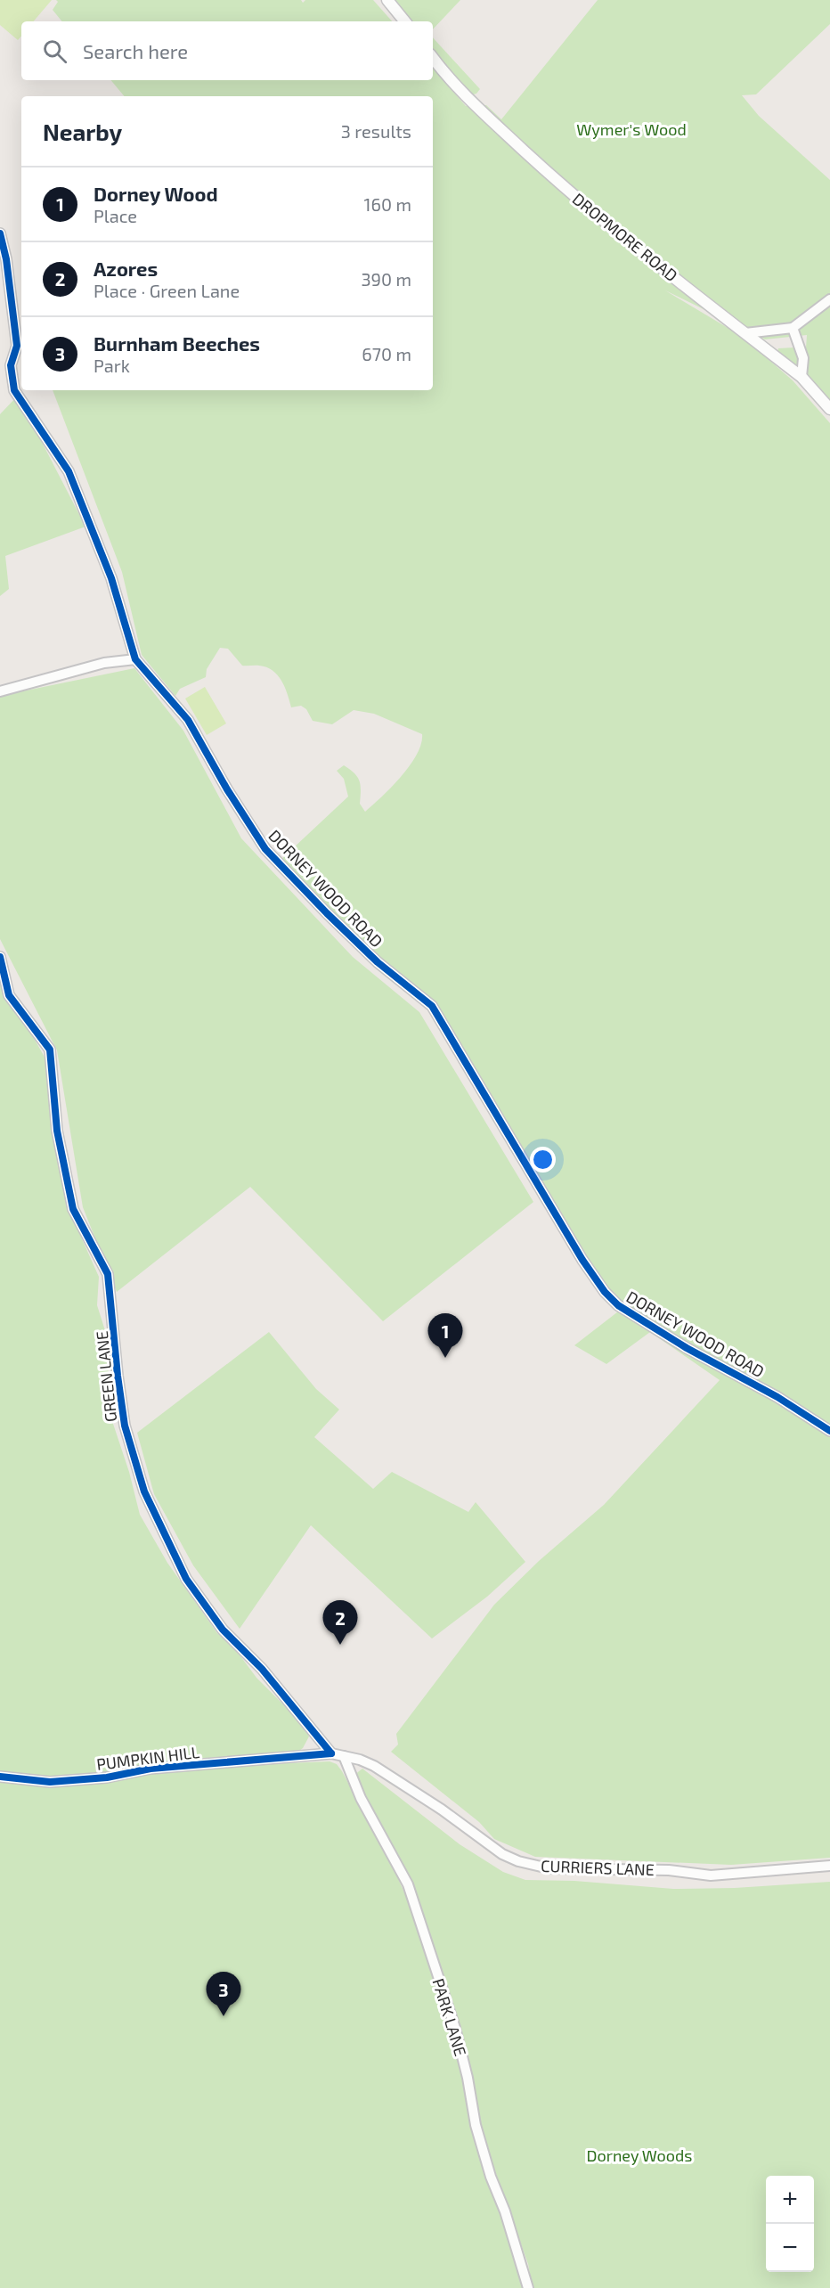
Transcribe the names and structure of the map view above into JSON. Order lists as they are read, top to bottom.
{
  "streets": {
    "street": [
      "DROPMORE ROAD",
      "DORNEY WOOD ROAD",
      "GREEN LANE",
      "PUMPKIN HILL",
      "CURRIERS LANE",
      "PARK LANE"
    ]
  },
  "crossings": [
    ["GREEN LANE", "PUMPKIN HILL"],
    ["GREEN LANE", "CURRIERS LANE"],
    ["PUMPKIN HILL", "CURRIERS LANE"],
    ["CURRIERS LANE", "PARK LANE"]
  ],
  "parks": ["Wymer's Wood", "Dorney Woods"],
  "page": {
    "search": "Search here",
    "heading": ["Nearby", "3 results"],
    "list": [
      {
        "mark": "1",
        "name": "Dorney Wood",
        "note": "Place",
        "value": "160 m"
      },
      {
        "mark": "2",
        "name": "Azores",
        "note": "Place · Green Lane",
        "value": "390 m"
      },
      {
        "mark": "3",
        "name": "Burnham Beeches",
        "note": "Park",
        "value": "670 m"
      }
    ],
    "pins": ["1", "2", "3"],
    "map_buttons": ["+", "−"]
  }
}
